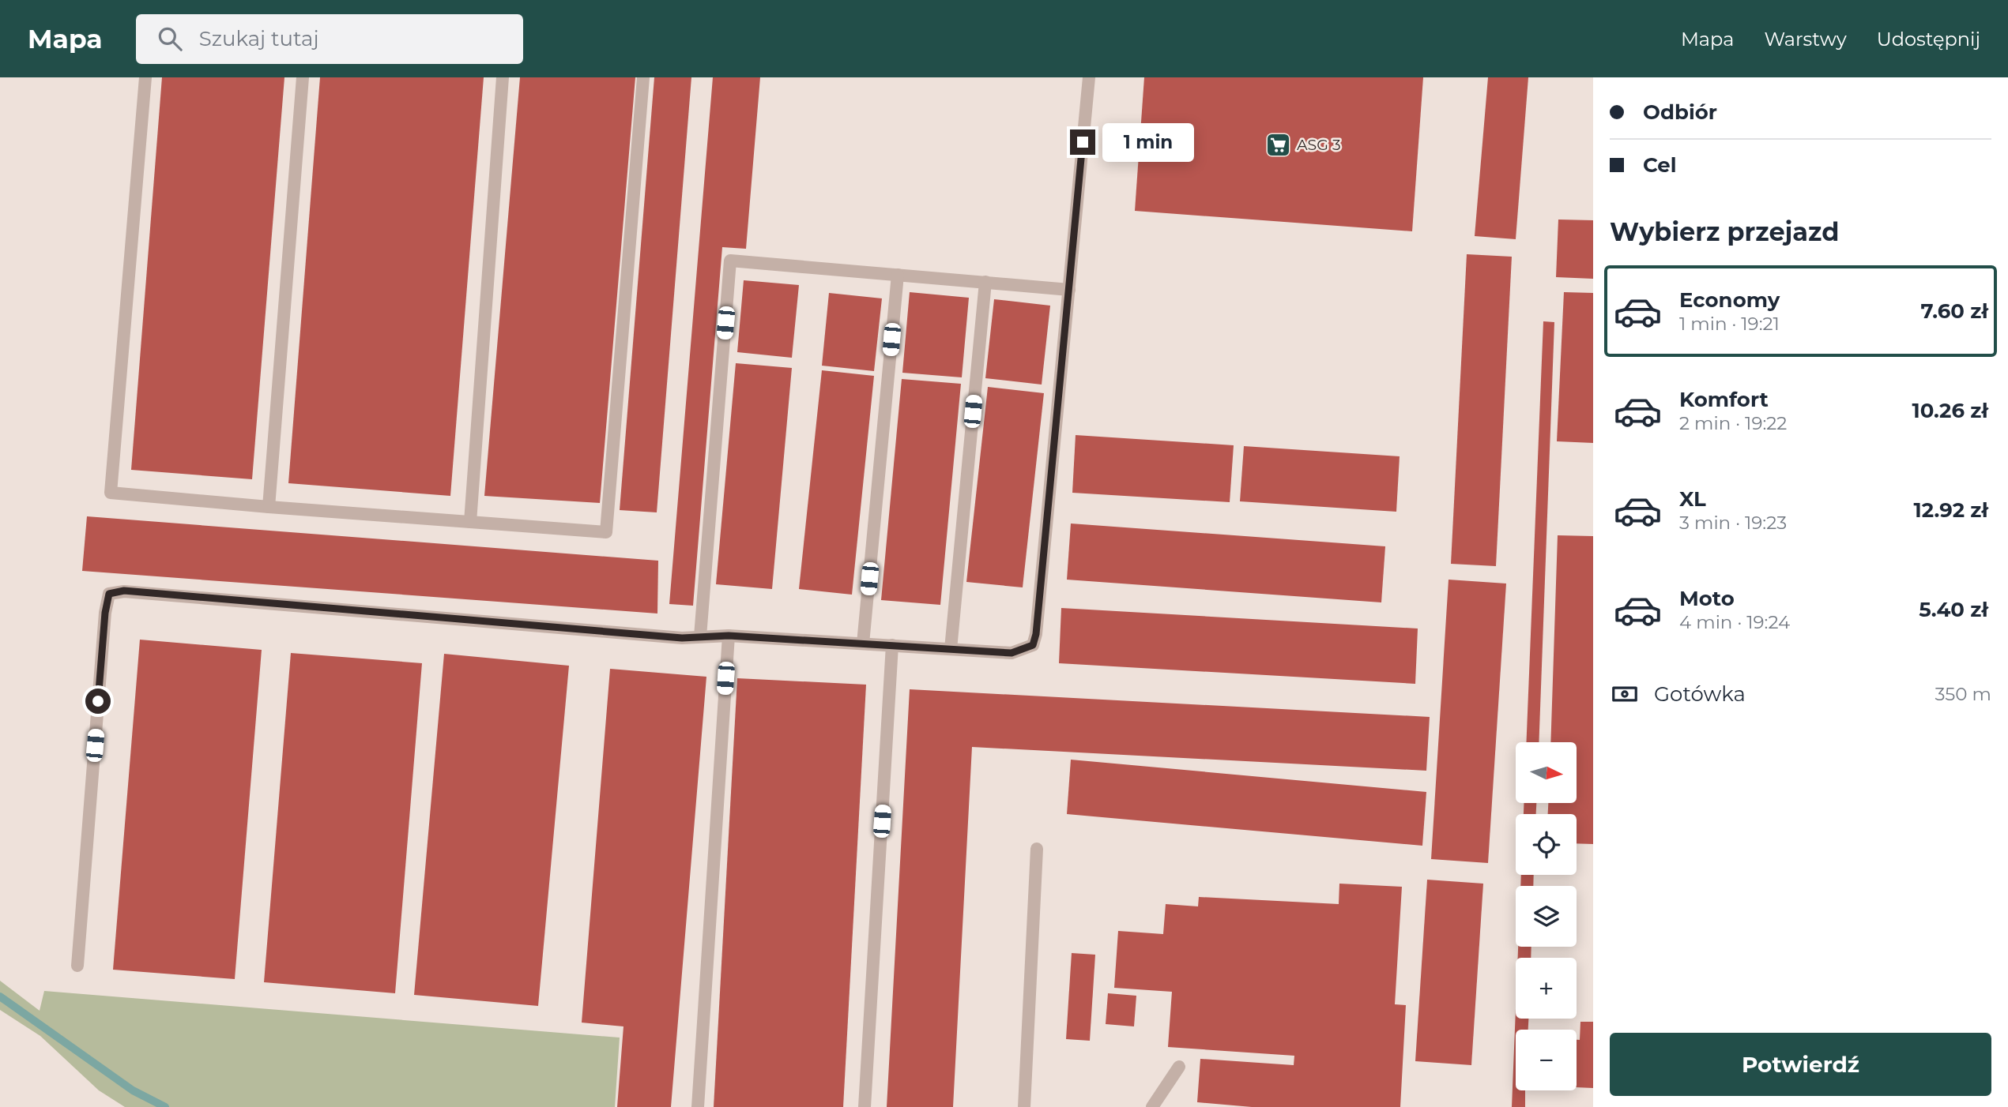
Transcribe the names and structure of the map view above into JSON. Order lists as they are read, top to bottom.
{
  "places": {
    "supermarket": ["ASG 3"]
  },
  "north": "right",
  "page": {
    "header": "Mapa",
    "search": "Szukaj tutaj",
    "nav": ["Mapa", "Warstwy", "Udostępnij"],
    "banner": ["Odbiór", "Cel"],
    "bubble": "1 min",
    "heading": "Wybierz przejazd",
    "list": [
      {
        "name": "Economy",
        "note": "1 min · 19:21",
        "value": "7.60 zł"
      },
      {
        "name": "Komfort",
        "note": "2 min · 19:22",
        "value": "10.26 zł"
      },
      {
        "name": "XL",
        "note": "3 min · 19:23",
        "value": "12.92 zł"
      },
      {
        "name": "Moto",
        "note": "4 min · 19:24",
        "value": "5.40 zł"
      }
    ],
    "pay": ["Gotówka", "350 m"],
    "map_buttons": ["+", "−"],
    "buttons": "Potwierdź"
  }
}
